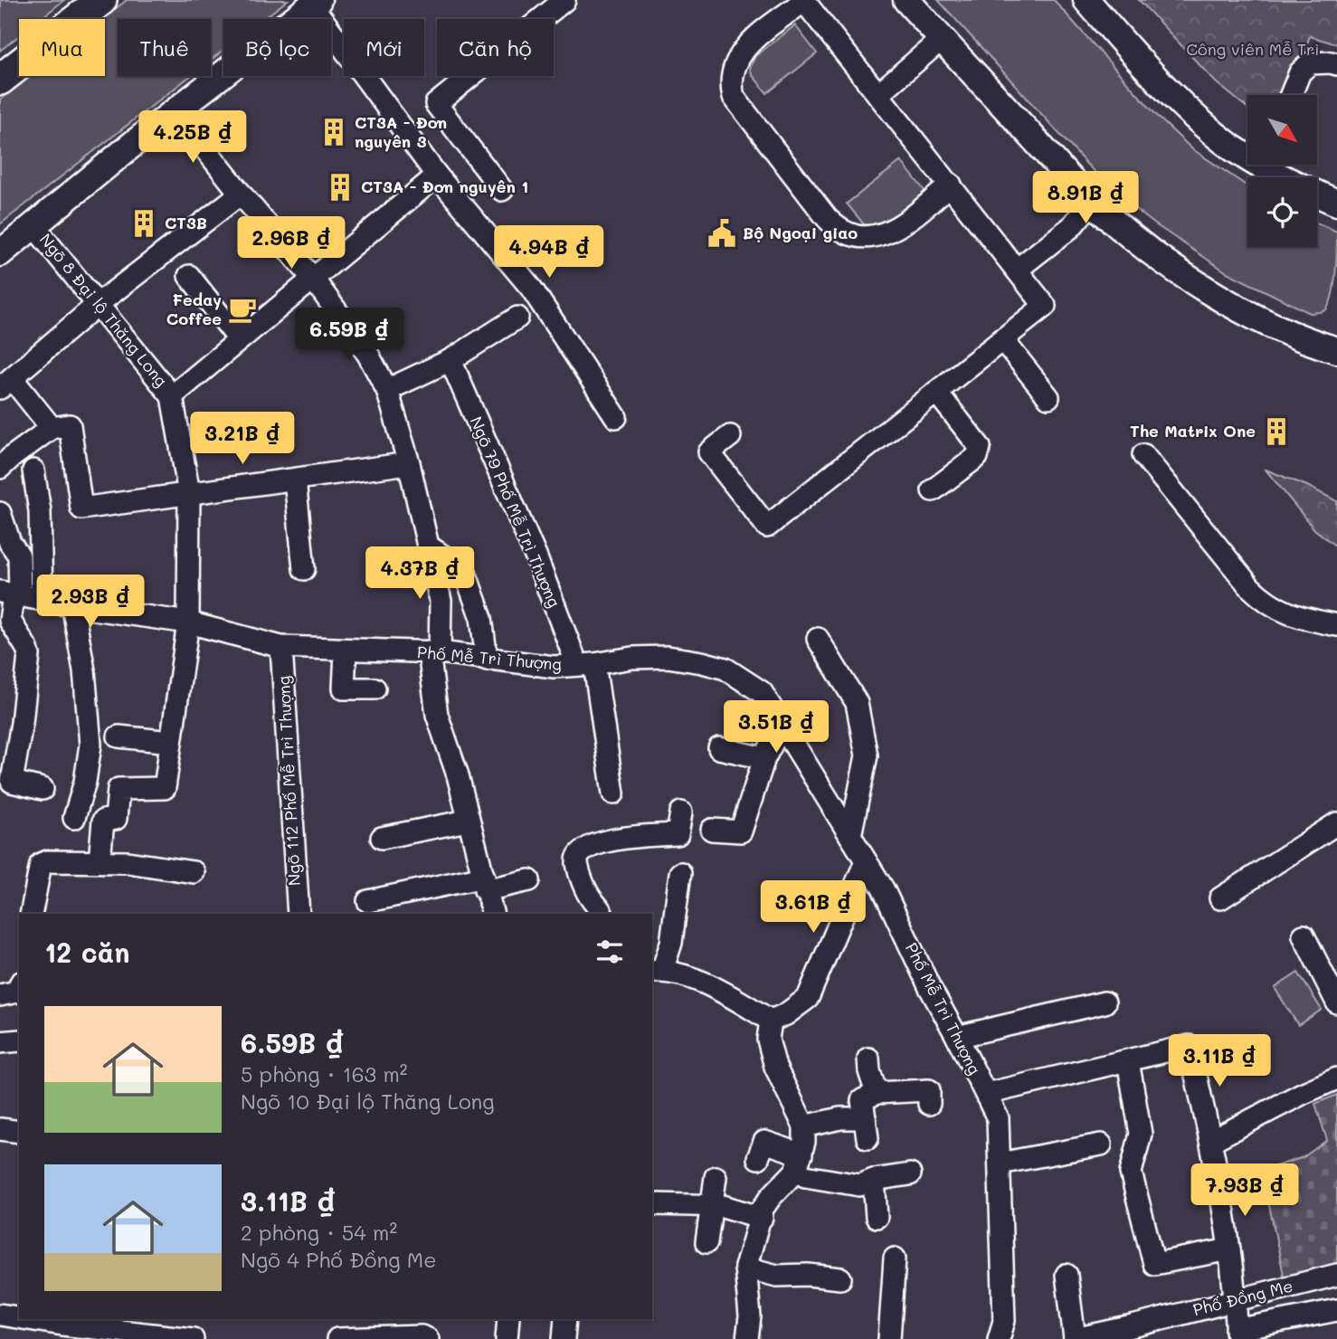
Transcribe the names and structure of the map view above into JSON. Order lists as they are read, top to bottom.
{
  "streets": {
    "street": [
      "Ngõ 8 Đại lộ Thăng Long",
      "Ngõ 79 Phố Mễ Trì Thượng",
      "Phố Mễ Trì Thượng",
      "Ngõ 112 Phố Mễ Trì Thượng",
      "Phố Đồng Me"
    ]
  },
  "crossings": [
    ["Ngõ 8 Đại lộ Thăng Long", "Phố Mễ Trì Thượng"],
    ["Ngõ 79 Phố Mễ Trì Thượng", "Phố Mễ Trì Thượng"],
    ["Phố Mễ Trì Thượng", "Ngõ 112 Phố Mễ Trì Thượng"]
  ],
  "parks": ["Công viên Mễ Trì"],
  "places": {
    "building": [
      "CT3A - Đơn nguyên 3",
      "CT3A - Đơn nguyên 1",
      "CT3B",
      "The Matrix One"
    ],
    "public building": ["Bộ Ngoại giao"],
    "cafe": ["Feday Coffee"]
  },
  "north": "bottom right",
  "page": {
    "chip": [
      "Mua",
      "Thuê",
      "Bộ lọc",
      "Mới",
      "Căn hộ"
    ],
    "price": [
      "4.25B ₫",
      "8.91B ₫",
      "2.96B ₫",
      "4.94B ₫",
      "6.59B ₫",
      "3.21B ₫",
      "4.37B ₫",
      "2.93B ₫",
      "3.51B ₫",
      "3.61B ₫",
      "3.11B ₫",
      "7.93B ₫"
    ],
    "heading": "12 căn",
    "list": [
      {
        "name": "6.59B ₫",
        "note": "5 phòng · 163 m² · Ngõ 10 Đại lộ Thăng Long"
      },
      {
        "name": "3.11B ₫",
        "note": "2 phòng · 54 m² · Ngõ 4 Phố Đồng Me"
      }
    ]
  }
}
